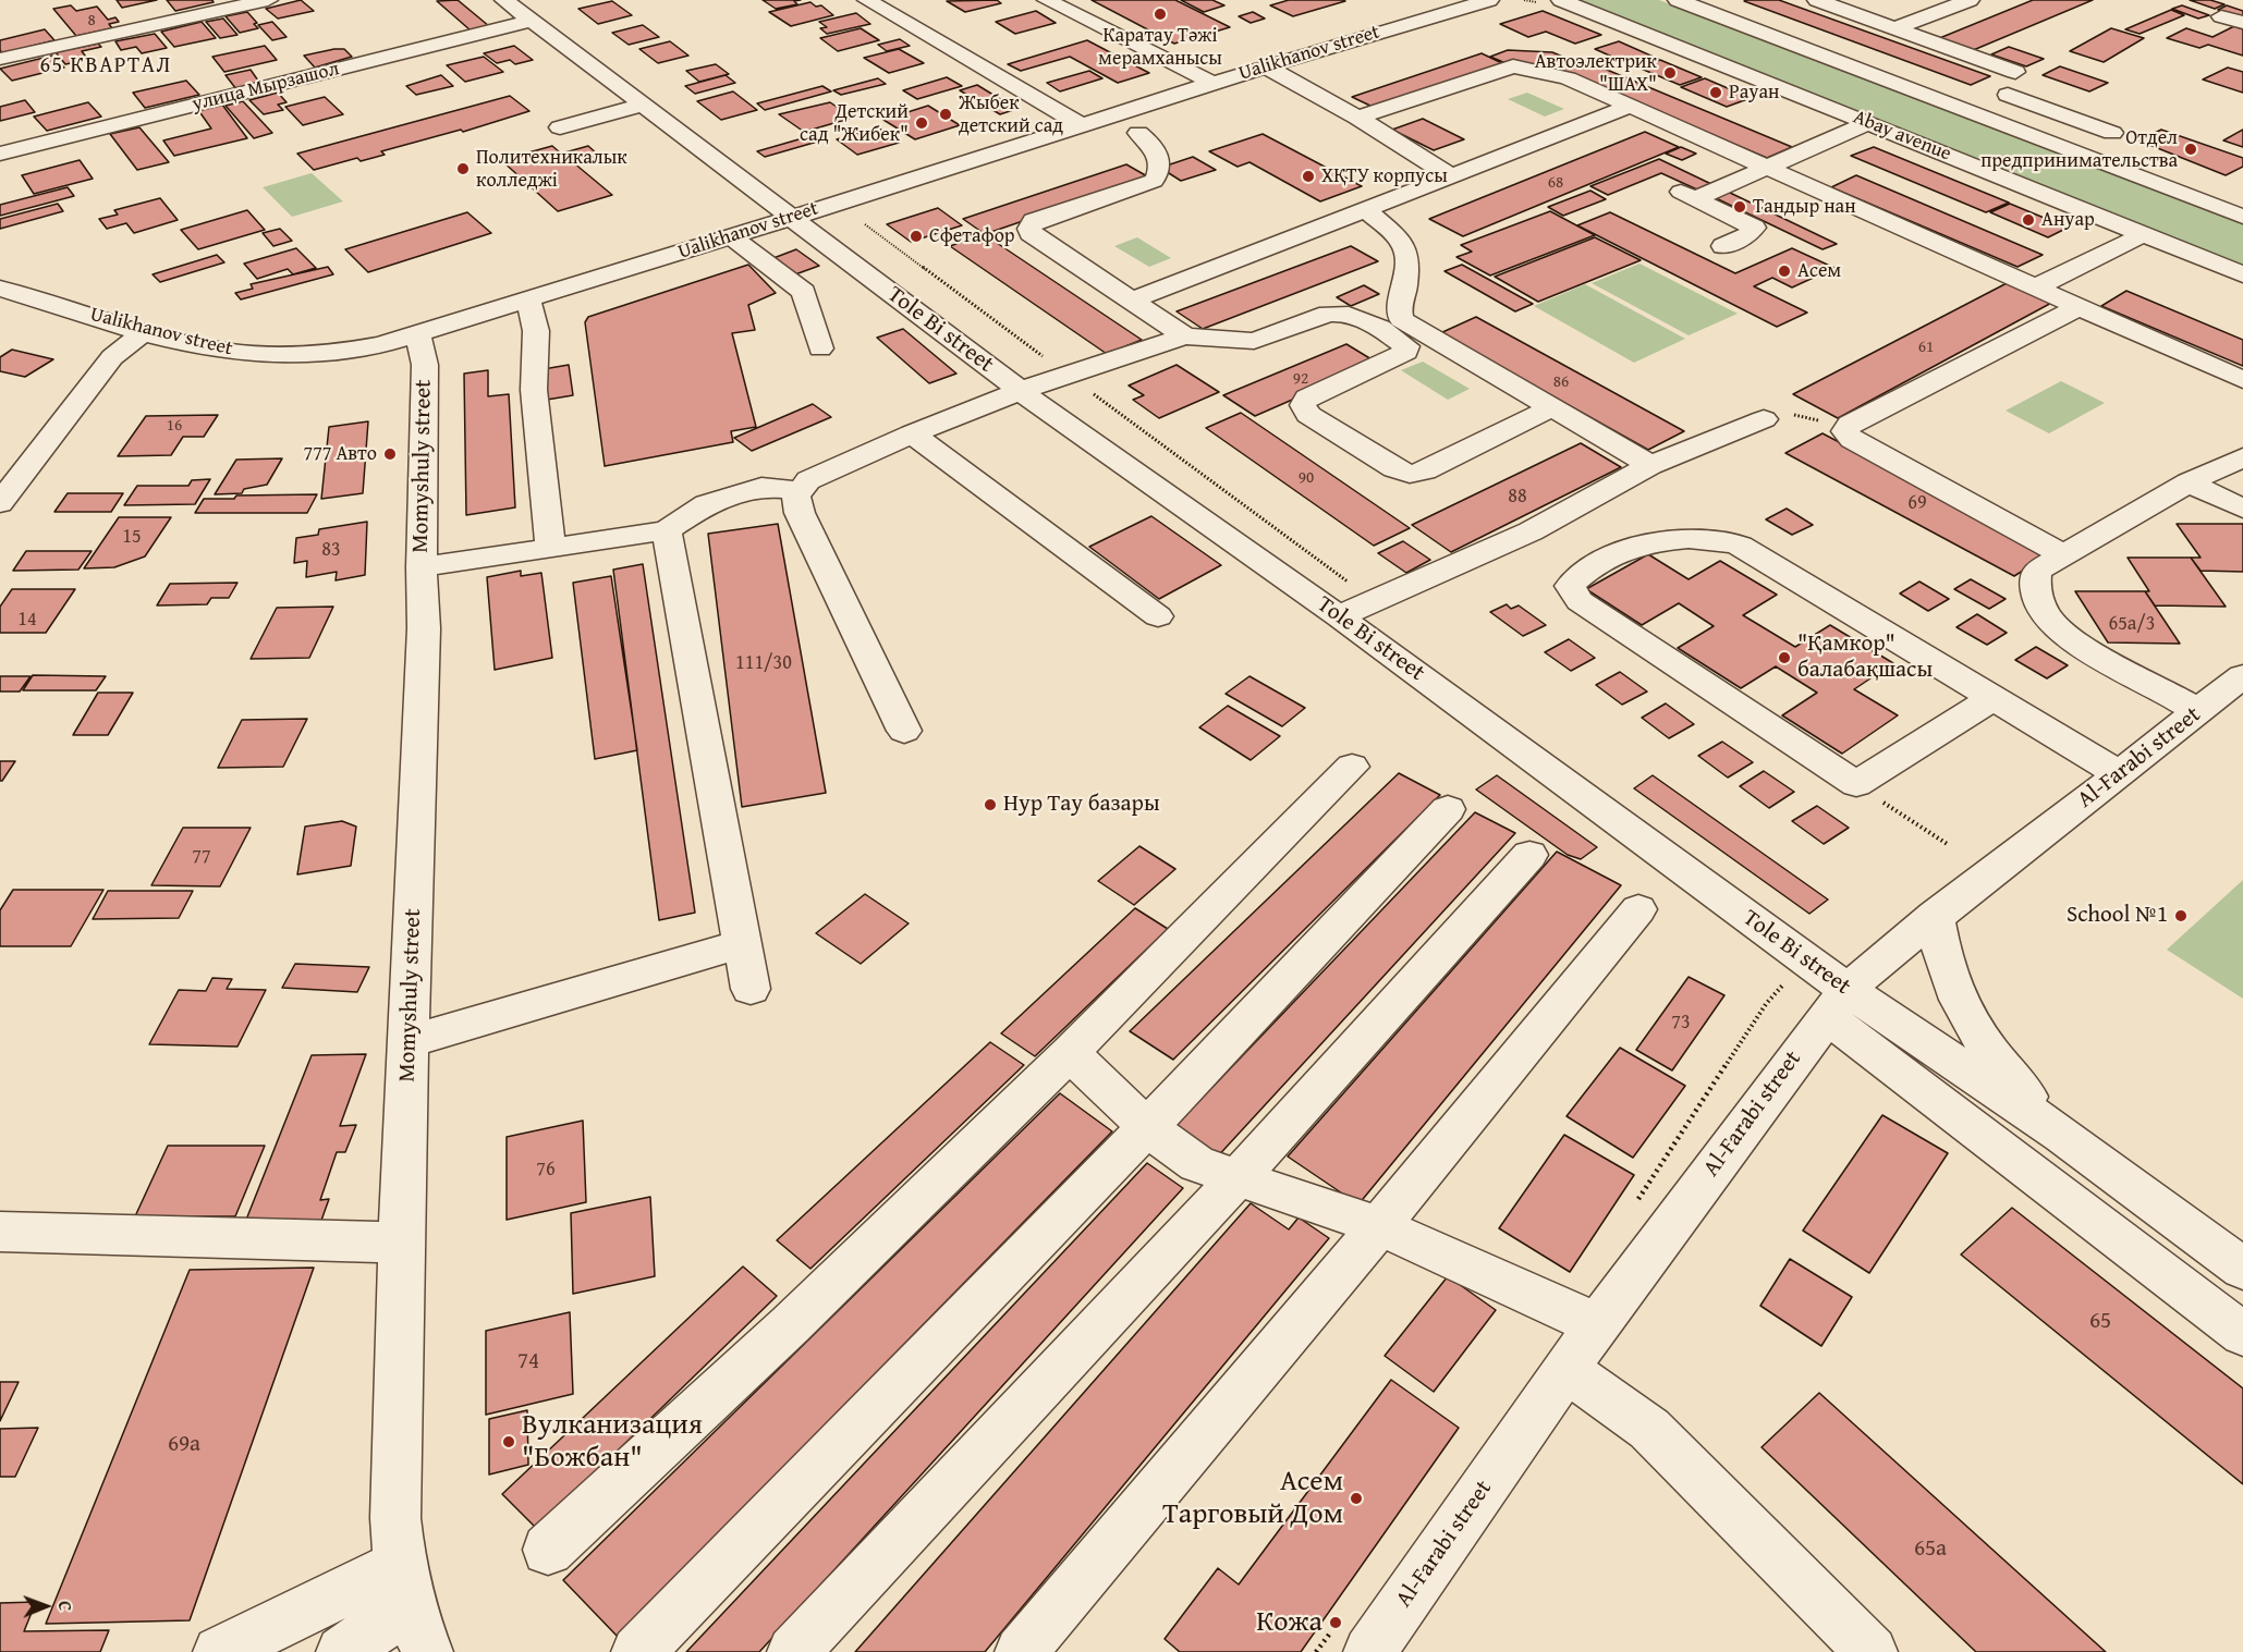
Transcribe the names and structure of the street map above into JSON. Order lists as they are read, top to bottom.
{
  "streets": {
    "street": [
      "Ualikhanov street",
      "улица Мырзашол",
      "Abay avenue",
      "Tole Bi street",
      "Momyshuly street",
      "Al-Farabi street"
    ]
  },
  "crossings": [
    ["Ualikhanov street", "Tole Bi street"],
    ["Ualikhanov street", "Momyshuly street"],
    ["улица Мырзашол", "Tole Bi street"],
    ["Tole Bi street", "Al-Farabi street"]
  ],
  "districts": ["65 КВАРТАЛ"],
  "places": [
    "Каратау Тәжі мерамханысы",
    "Автоэлектрик \"ШАХ\"",
    "Рауан",
    "Жыбек детский сад",
    "Детский сад \"Жибек\"",
    "Отдел предпринимательства",
    "Политехникалык колледжі",
    "ХҚТУ корпусы",
    "Тандыр нан",
    "Ануар",
    "Сфетафор",
    "Асем",
    "777 Авто",
    "\"Қамкор\" балабақшасы",
    "Нур Тау базары",
    "School №1",
    "Вулканизация \"Божбан\"",
    "Асем Тарговый Дом",
    "Кожа"
  ],
  "house_numbers": [
    "8",
    "68",
    "61",
    "92",
    "86",
    "16",
    "90",
    "88",
    "69",
    "15",
    "83",
    "14",
    "65а/3",
    "111/30",
    "77",
    "73",
    "76",
    "65",
    "74",
    "69а",
    "65а"
  ],
  "north": "right"
}
